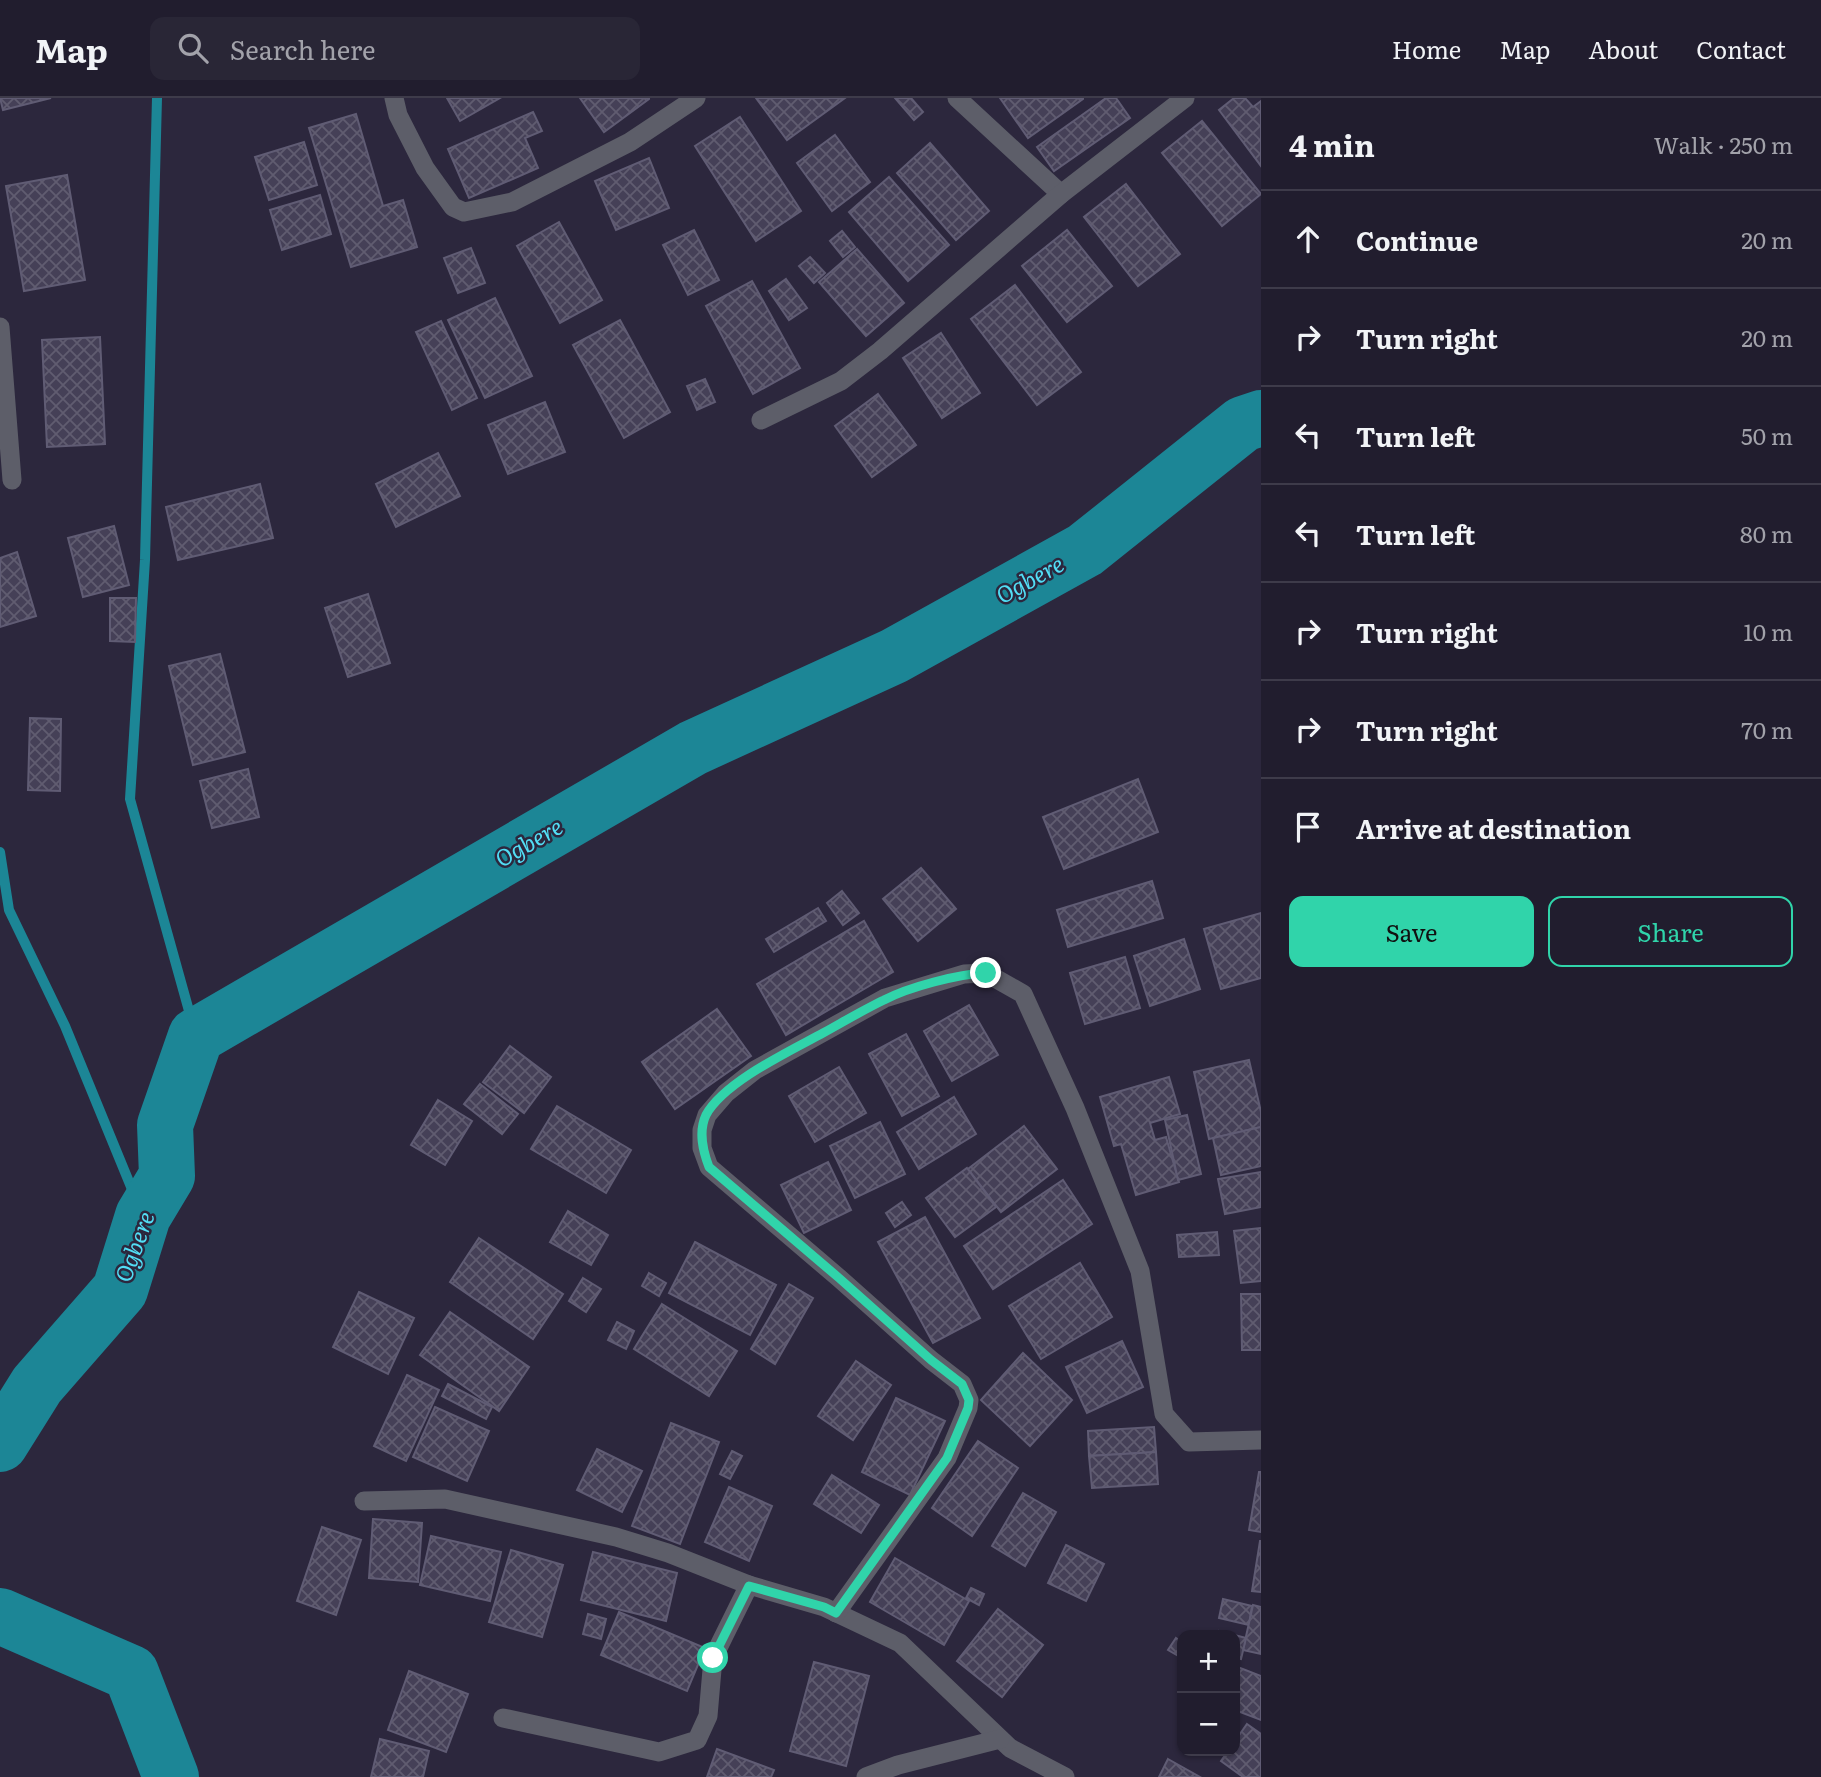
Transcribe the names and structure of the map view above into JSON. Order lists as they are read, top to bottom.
{
  "water": ["Ogbere"],
  "page": {
    "header": "Map",
    "search": "Search here",
    "nav": [
      "Home",
      "Map",
      "About",
      "Contact"
    ],
    "heading": ["4 min", "Walk · 250 m"],
    "list": [
      ["Continue", "20 m"],
      ["Turn right", "20 m"],
      ["Turn left", "50 m"],
      ["Turn left", "80 m"],
      ["Turn right", "10 m"],
      ["Turn right", "70 m"],
      "Arrive at destination"
    ],
    "buttons": ["Save", "Share"],
    "map_buttons": ["+", "−"]
  }
}
